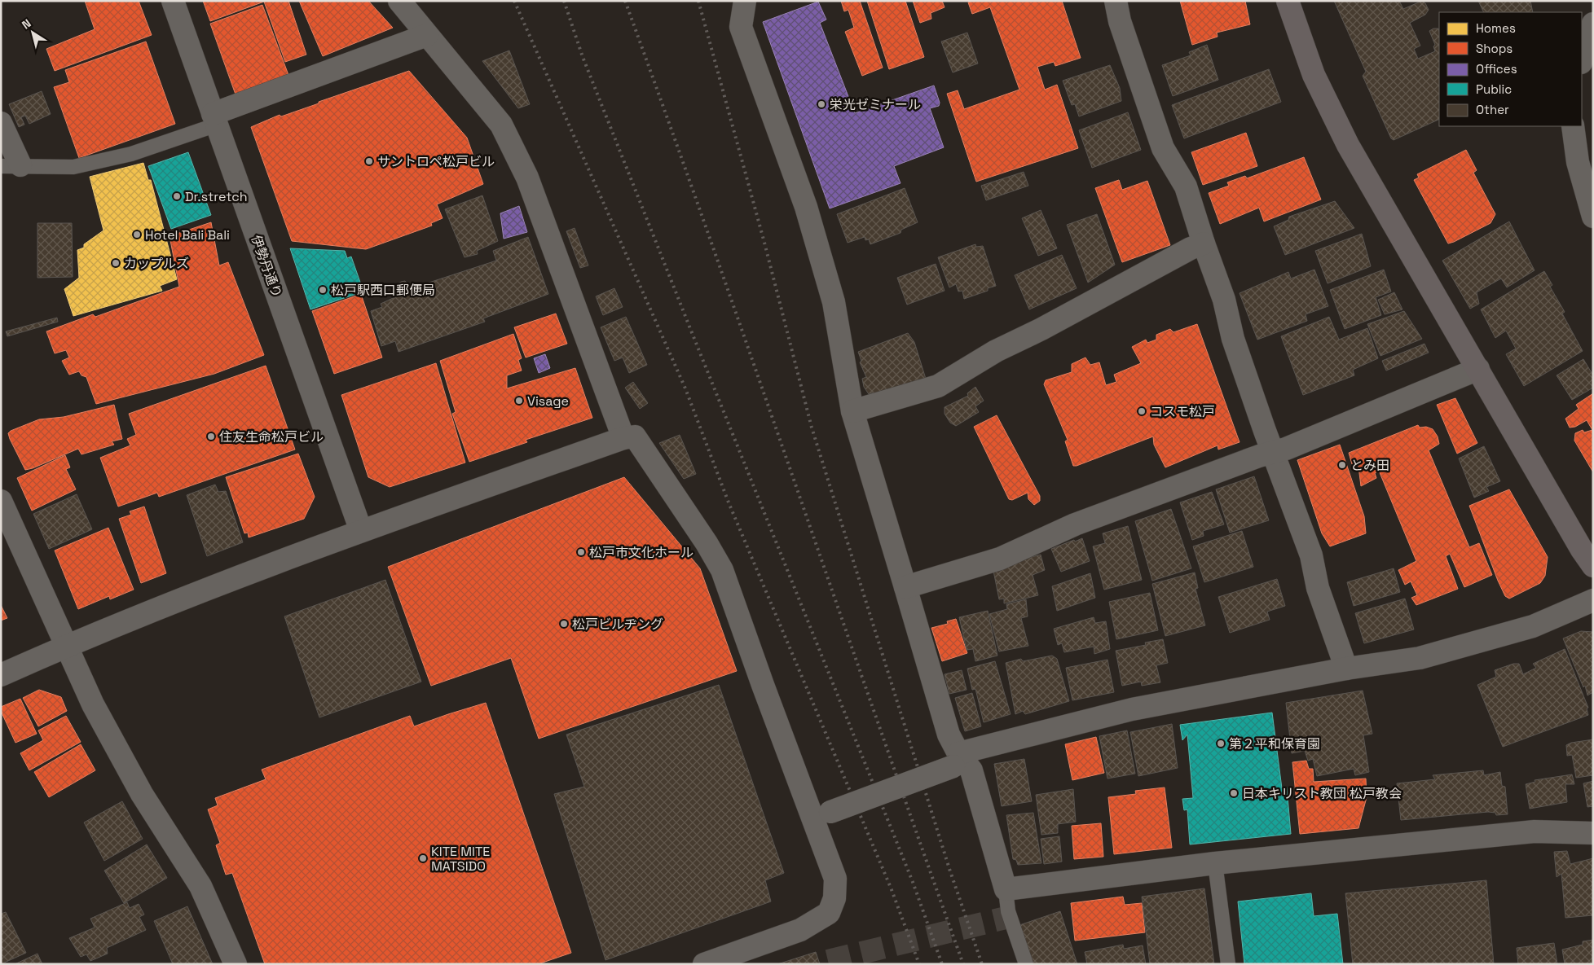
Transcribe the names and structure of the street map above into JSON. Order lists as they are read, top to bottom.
{
  "streets": {
    "street": ["伊勢丹通り"]
  },
  "places": [
    "栄光ゼミナール",
    "サントロペ松戸ビル",
    "Dr.stretch",
    "Hotel Bali Bali",
    "カップルズ",
    "松戸駅西口郵便局",
    "Visage",
    "コスモ松戸",
    "住友生命松戸ビル",
    "とみ田",
    "松戸市文化ホール",
    "松戸ビルヂング",
    "第２平和保育園",
    "日本キリスト教団 松戸教会",
    "KITE MITE MATSIDO"
  ],
  "legend": [
    "Homes",
    "Shops",
    "Offices",
    "Public",
    "Other"
  ],
  "north": "top left"
}
